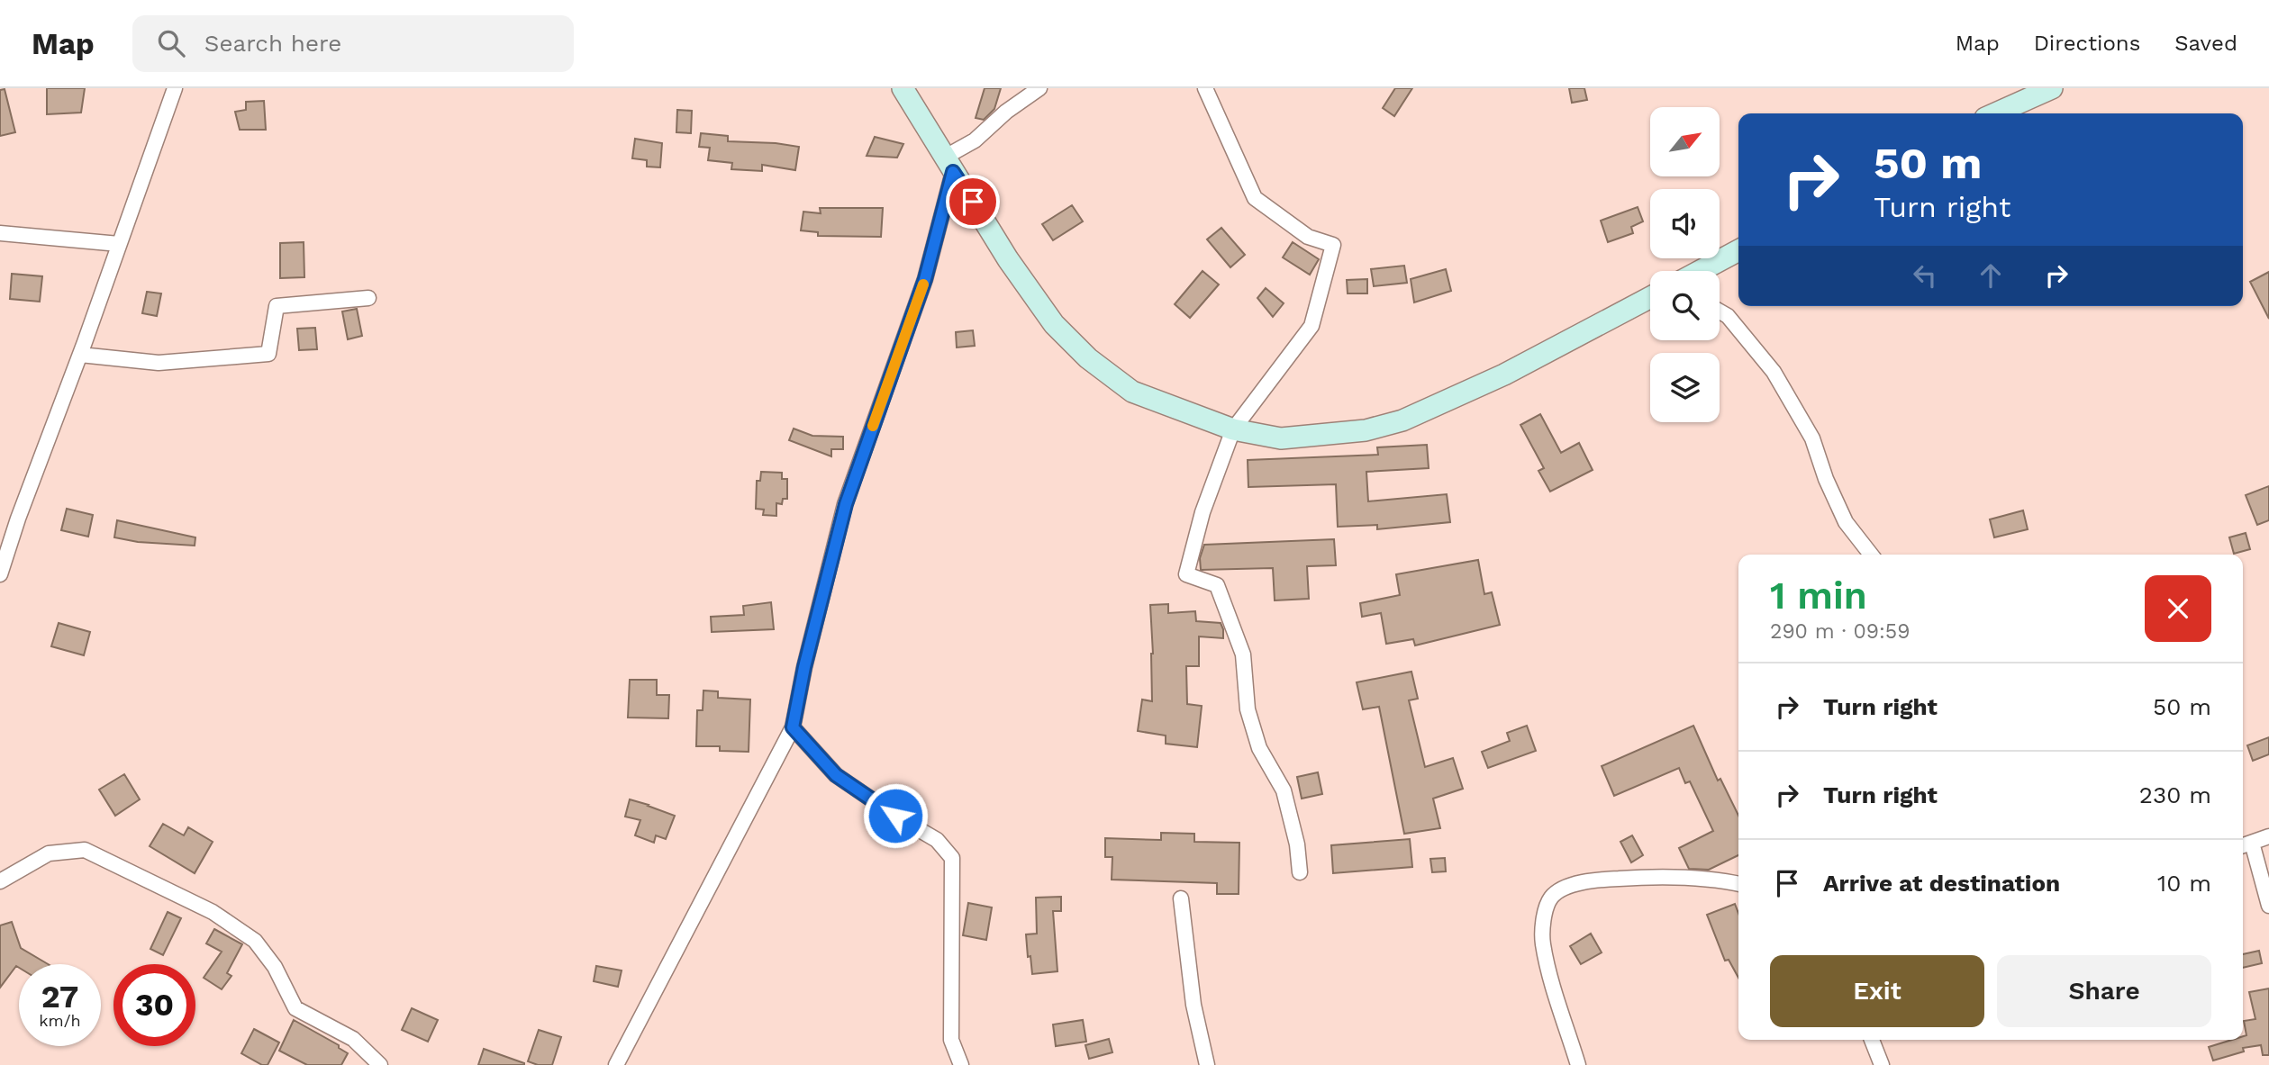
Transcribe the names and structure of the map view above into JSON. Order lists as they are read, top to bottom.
{
  "north": "top right",
  "page": {
    "header": "Map",
    "search": "Search here",
    "nav": ["Map", "Directions", "Saved"],
    "turn": ["50 m", "Turn right"],
    "heading": ["1 min", "290 m · 09:59"],
    "list": [
      {
        "name": "Turn right",
        "value": "50 m"
      },
      {
        "name": "Turn right",
        "value": "230 m"
      },
      {
        "name": "Arrive at destination",
        "value": "10 m"
      }
    ],
    "buttons": ["Exit", "Share"],
    "speed": "27 km/h",
    "limit": "30"
  }
}
